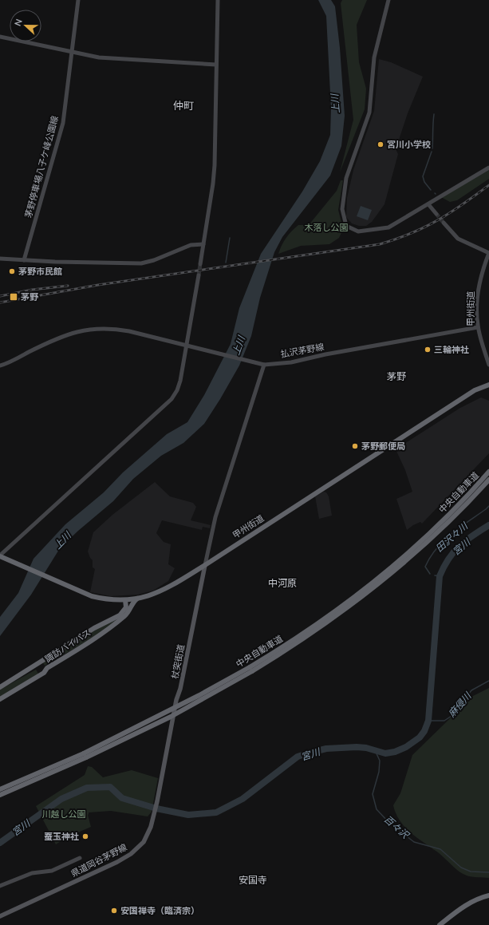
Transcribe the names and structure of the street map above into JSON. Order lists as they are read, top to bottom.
{
  "streets": {
    "highway": ["甲州街道", "中央自動車道", "諏訪バイパス"],
    "main road": ["杖突街道", "県道岡谷茅野線"],
    "street": ["茅野停車場八子ケ峰公園線", "払沢茅野線"]
  },
  "crossings": [
    ["甲州街道", "払沢茅野線"],
    ["甲州街道", "諏訪バイパス"],
    ["甲州街道", "杖突街道"],
    ["杖突街道", "県道岡谷茅野線"]
  ],
  "districts": [
    "仲町",
    "茅野",
    "中河原",
    "安国寺"
  ],
  "water": [
    "上川",
    "田沢々川",
    "宮川",
    "麻侵川",
    "百々沢"
  ],
  "parks": ["木落し公園", "川越し公園"],
  "places": {
    "other": [
      "宮川小学校",
      "茅野市民館",
      "三輪神社",
      "茅野郵便局",
      "蚕玉神社",
      "安国禅寺（臨済宗）"
    ],
    "transit": ["茅野"]
  },
  "north": "left"
}
